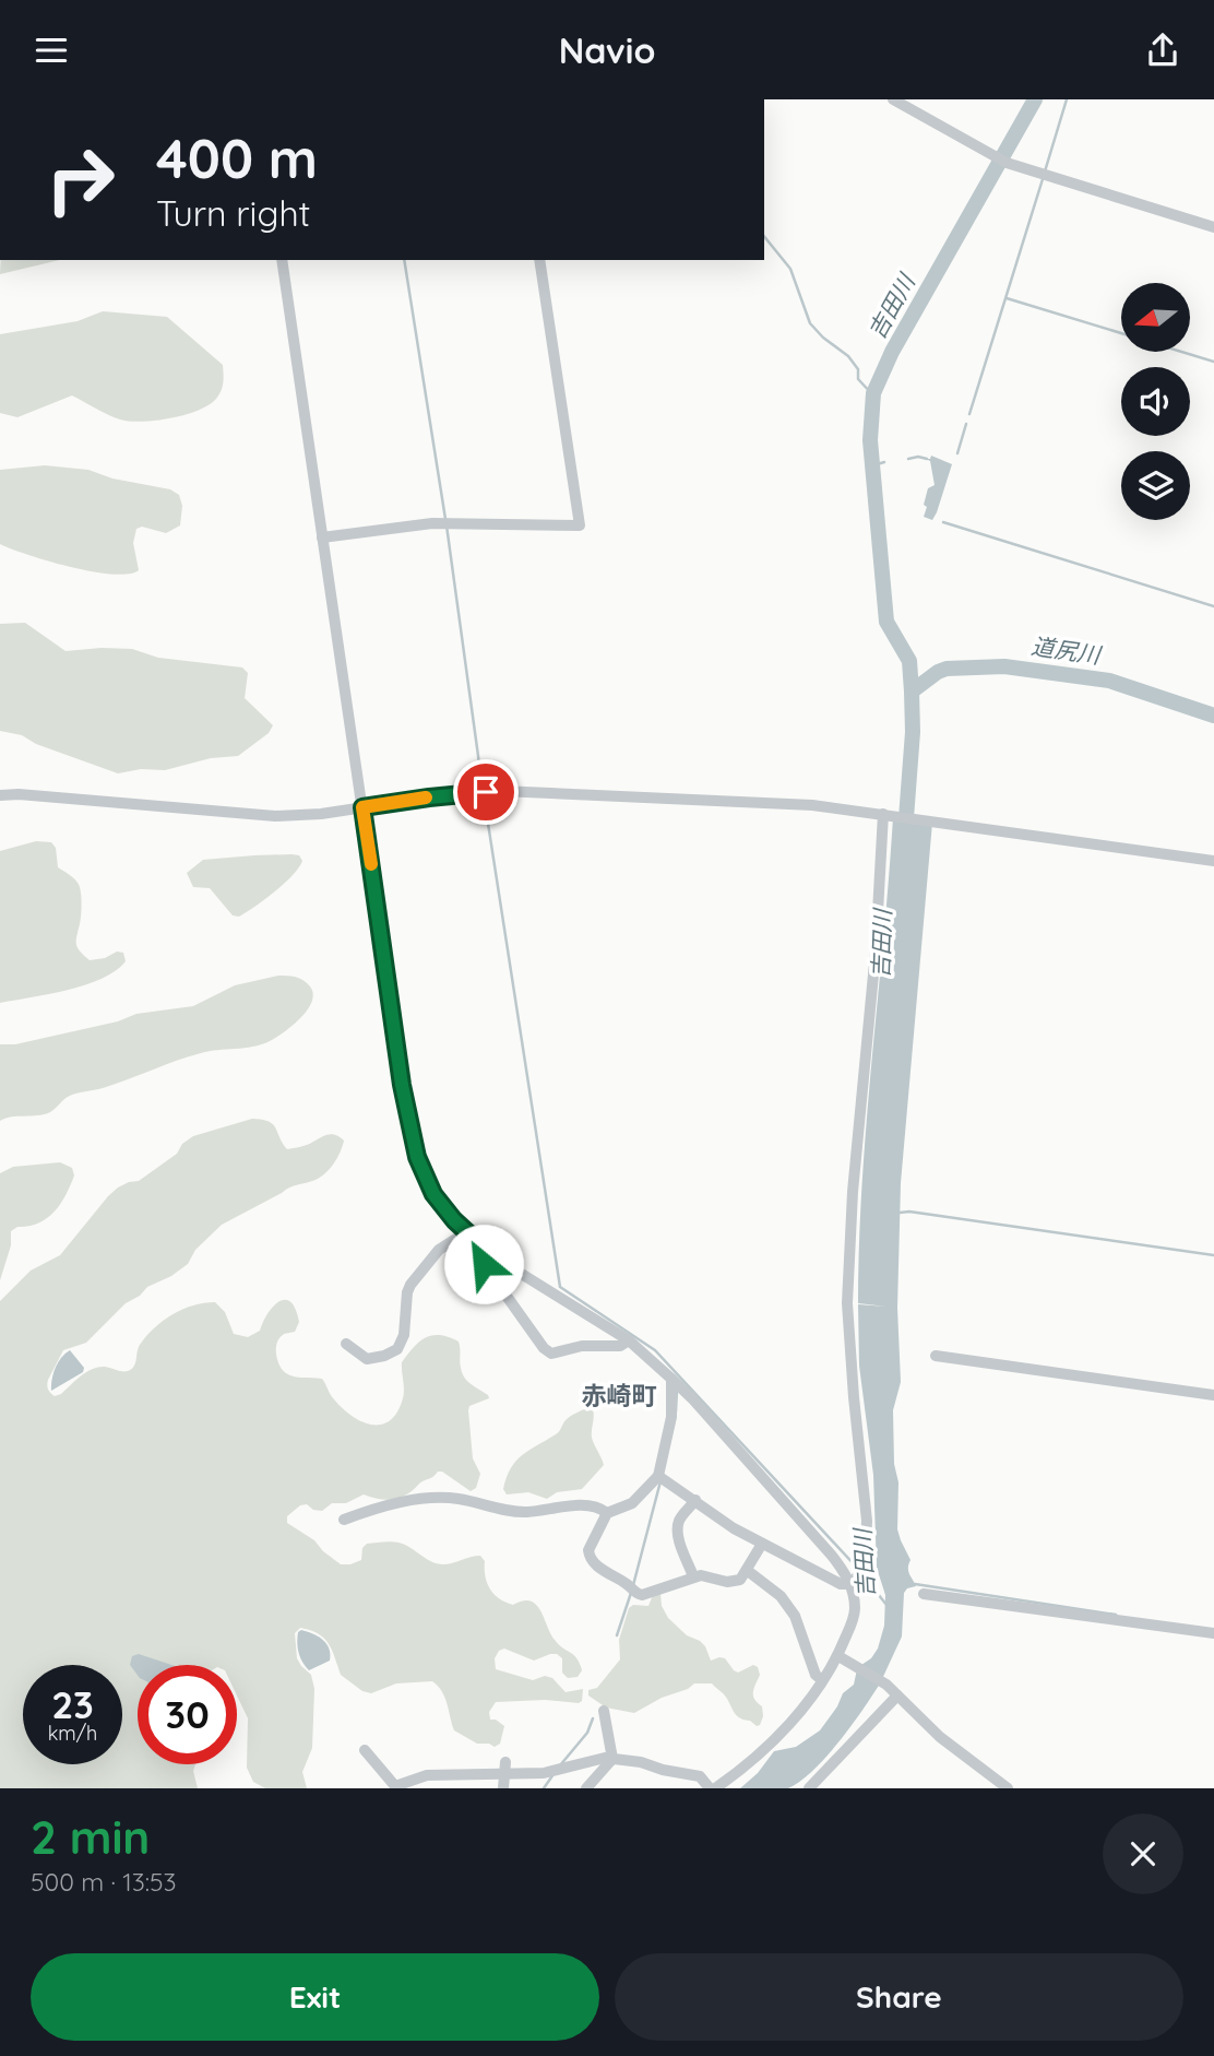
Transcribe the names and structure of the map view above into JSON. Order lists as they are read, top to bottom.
{
  "districts": ["赤崎町"],
  "water": ["吉田川", "道尻川"],
  "north": "left",
  "page": {
    "header": "Navio",
    "turn": ["400 m", "Turn right"],
    "speed": "23 km/h",
    "limit": "30",
    "heading": ["2 min", "500 m · 13:53"],
    "buttons": ["Exit", "Share"]
  }
}
